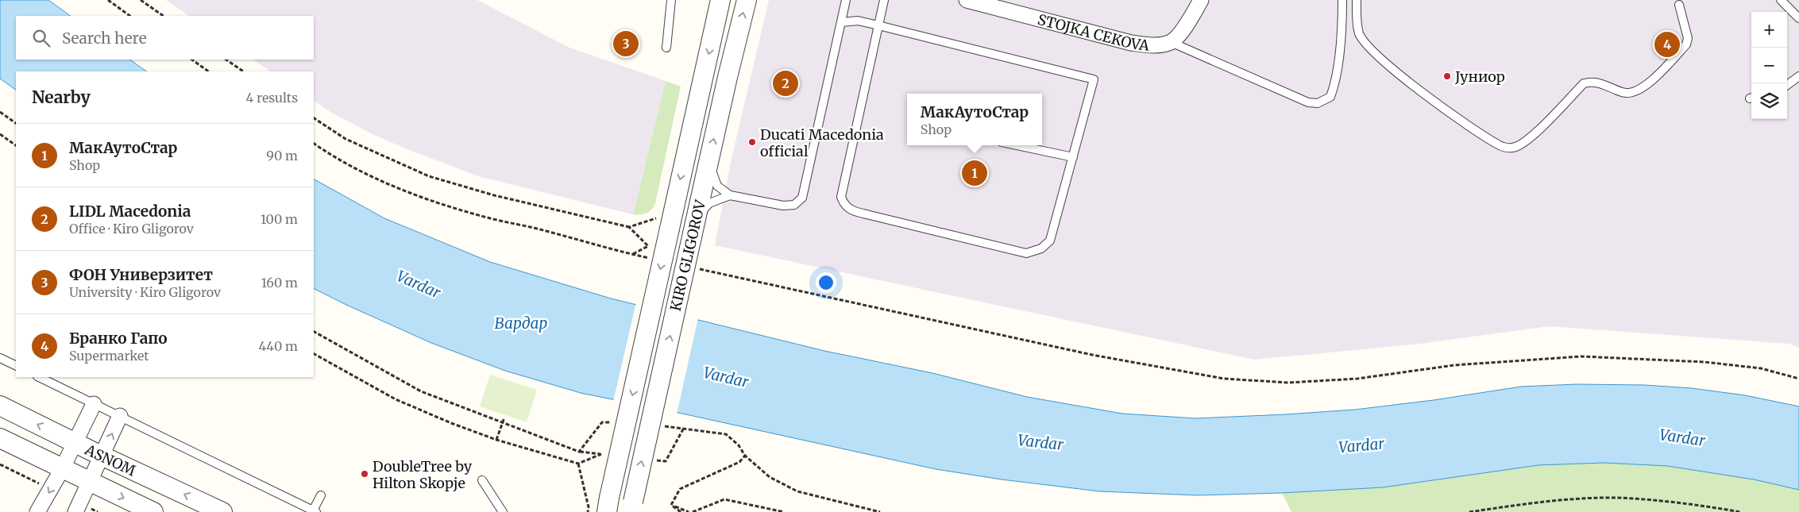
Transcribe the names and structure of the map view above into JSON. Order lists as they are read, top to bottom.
{
  "streets": {
    "street": ["STOJKA CEKOVA", "KIRO GLIGOROV", "ASNOM"]
  },
  "water": ["Vardar", "Вардар"],
  "places": ["Јуниор", "Ducati Macedonia official", "DoubleTree by Hilton Skopje"],
  "page": {
    "map_buttons": ["+", "−"],
    "search": "Search here",
    "pins": [
      "3",
      "4",
      "2",
      "1"
    ],
    "heading": ["Nearby", "4 results"],
    "popup": ["МакАутоСтар", "Shop"],
    "list": [
      {
        "mark": "1",
        "name": "МакАутоСтар",
        "note": "Shop",
        "value": "90 m"
      },
      {
        "mark": "2",
        "name": "LIDL Macedonia",
        "note": "Office · Kiro Gligorov",
        "value": "100 m"
      },
      {
        "mark": "3",
        "name": "ФОН Универзитет",
        "note": "University · Kiro Gligorov",
        "value": "160 m"
      },
      {
        "mark": "4",
        "name": "Бранко Гапо",
        "note": "Supermarket",
        "value": "440 m"
      }
    ]
  }
}
